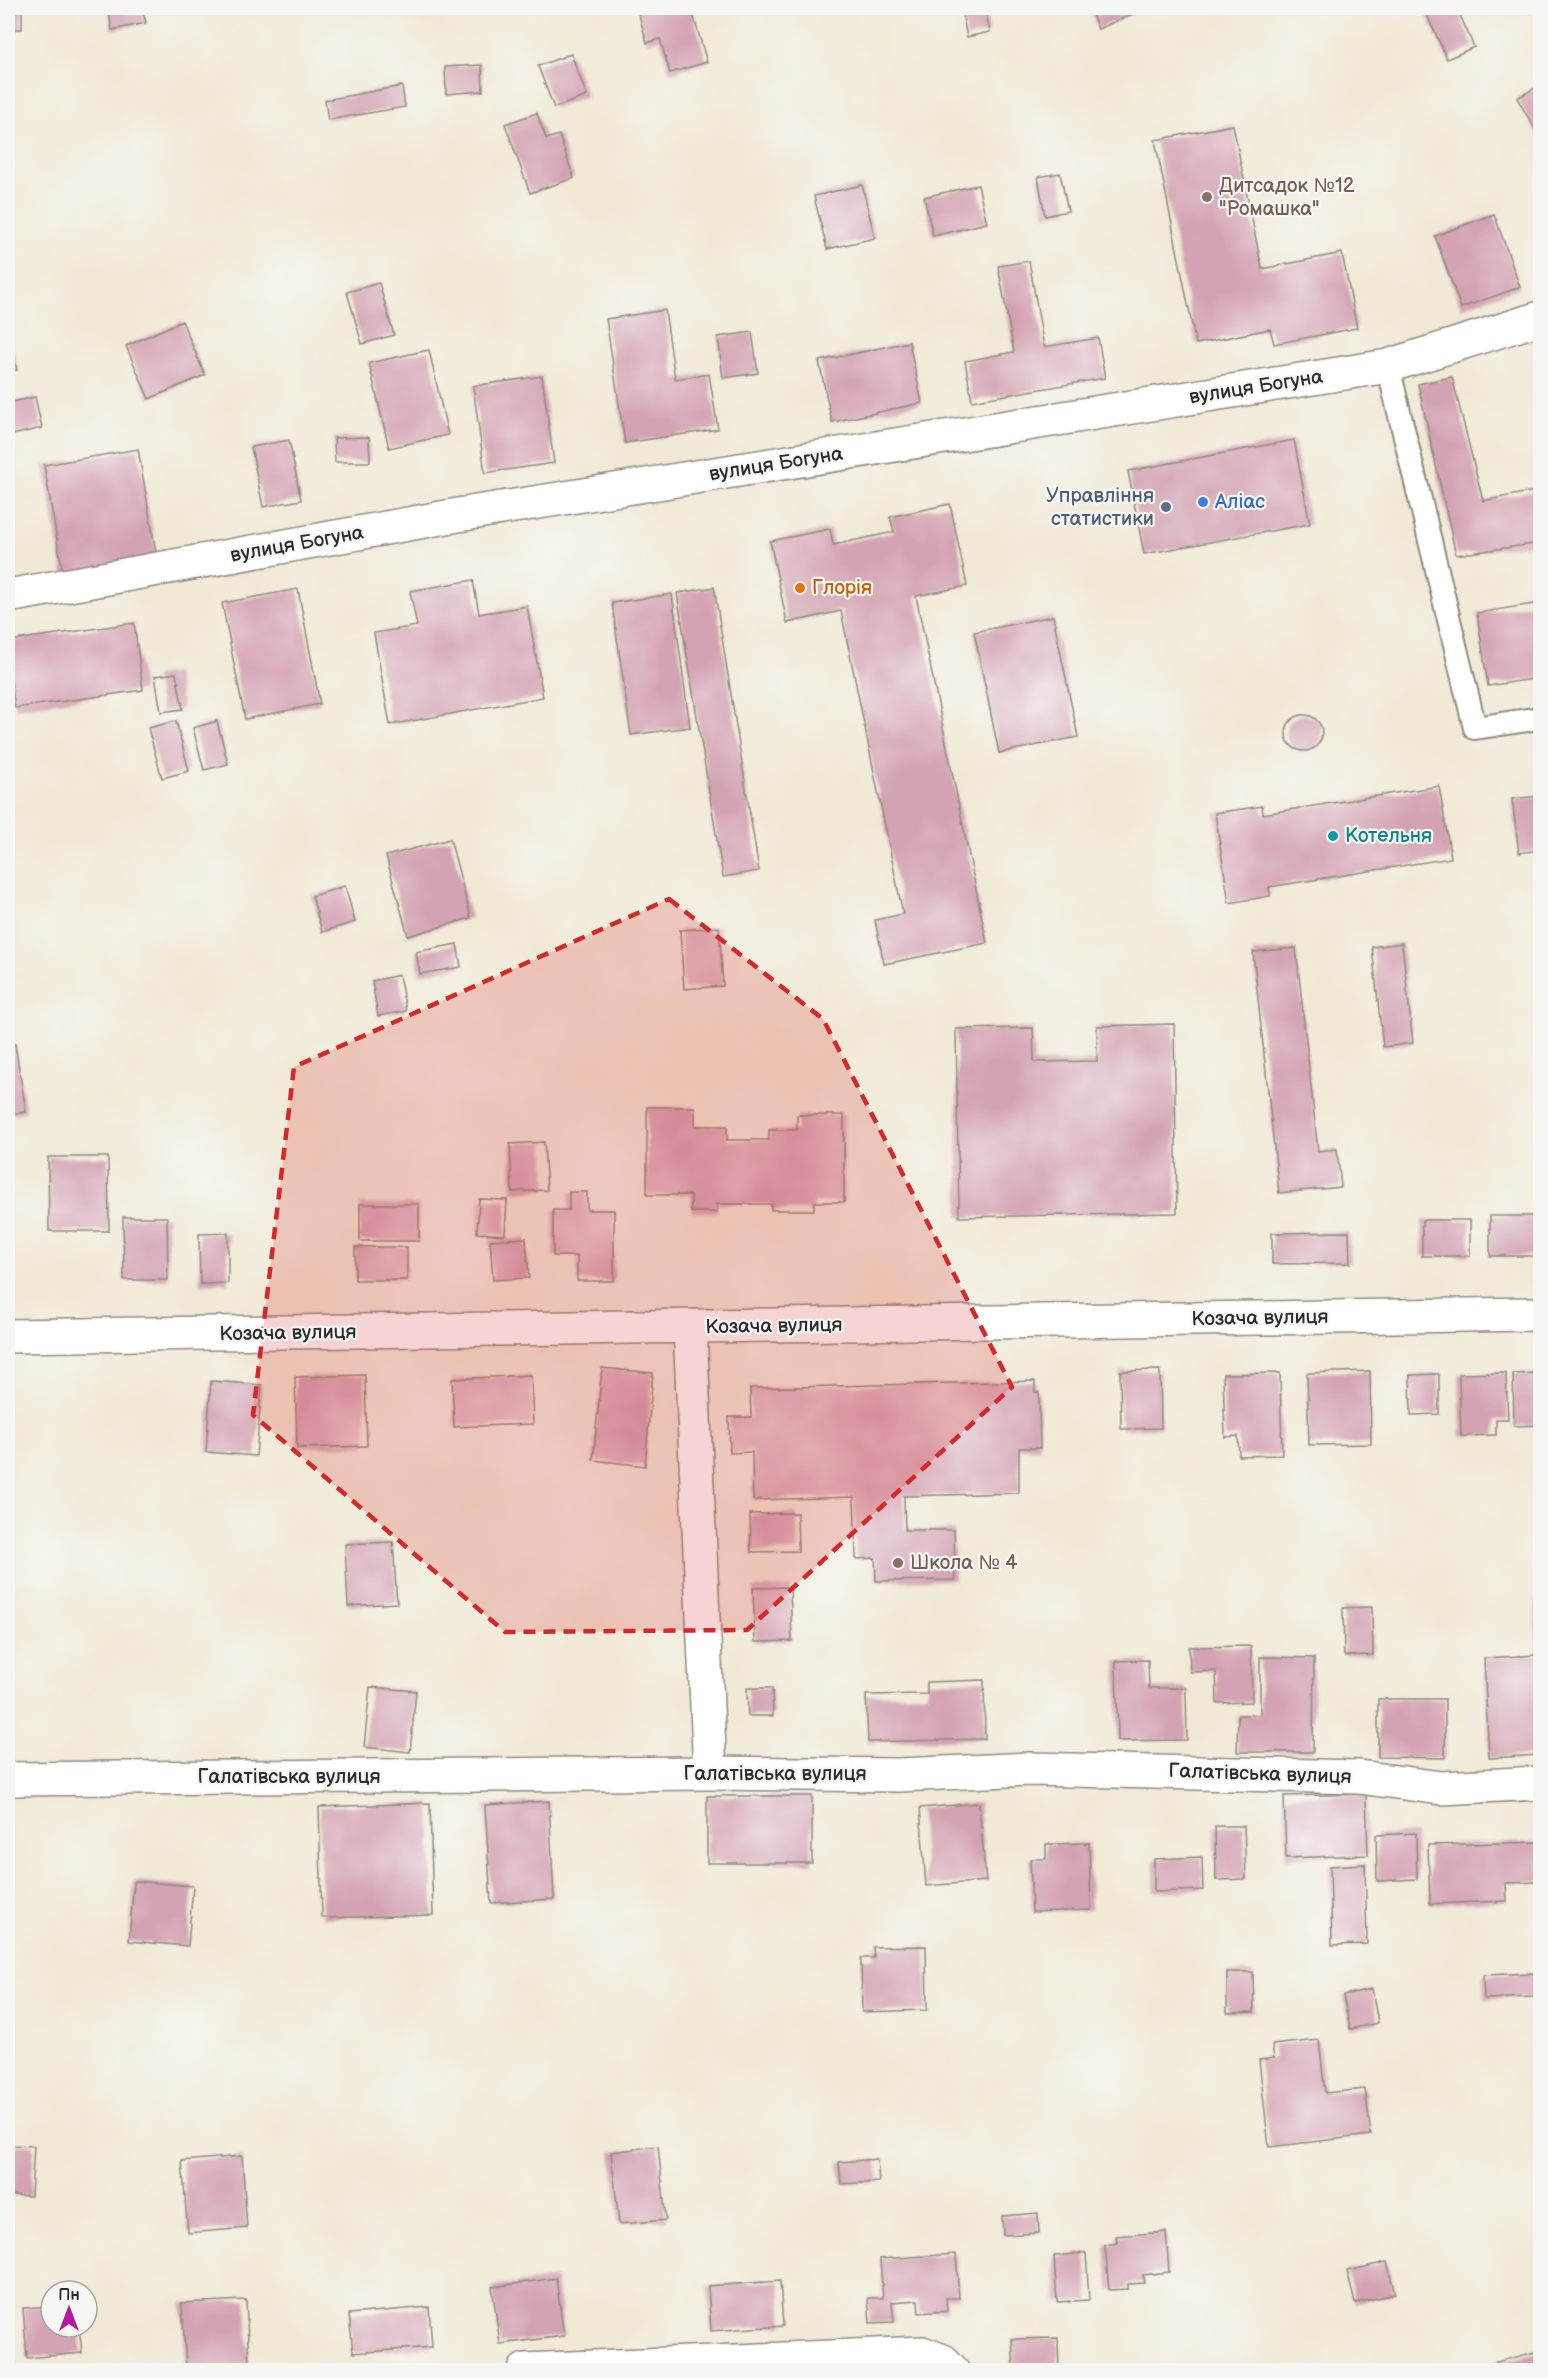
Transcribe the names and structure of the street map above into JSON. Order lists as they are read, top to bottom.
{
  "streets": {
    "street": ["вулиця Богуна", "Козача вулиця", "Галатівська вулиця"]
  },
  "places": [
    "Дитсадок №12 \"Ромашка\"",
    "Аліас",
    "Управління статистики",
    "Глорія",
    "Котельня",
    "Школа № 4"
  ],
  "north": "top"
}
